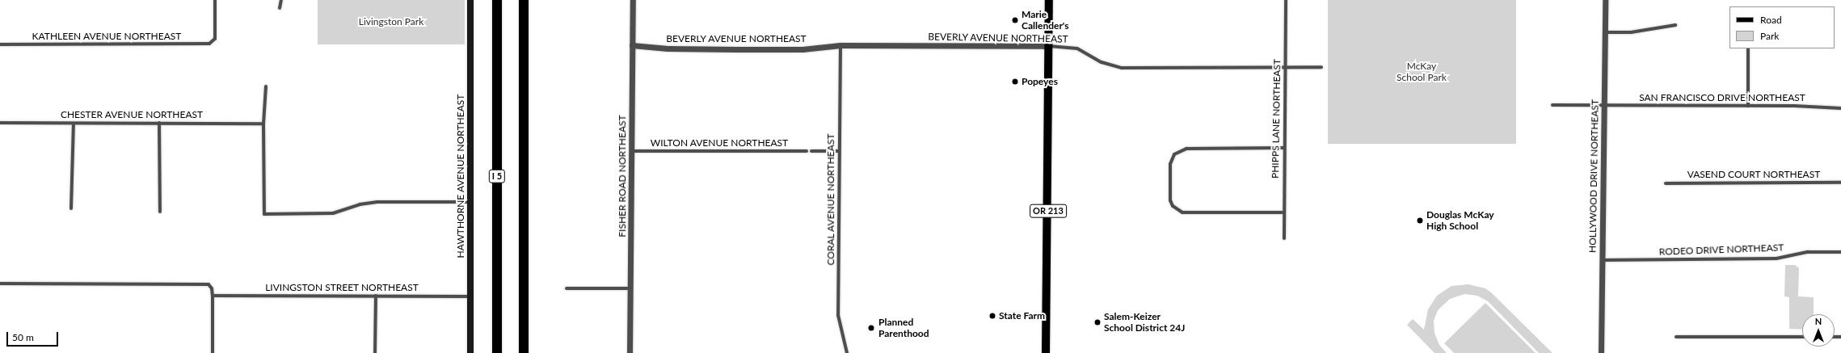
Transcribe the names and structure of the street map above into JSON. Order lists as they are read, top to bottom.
{
  "streets": {
    "highway": ["I 5"],
    "main road": ["HAWTHORNE AVENUE NORTHEAST", "OR 213"],
    "street": [
      "KATHLEEN AVENUE NORTHEAST",
      "BEVERLY AVENUE NORTHEAST",
      "SAN FRANCISCO DRIVE NORTHEAST",
      "CHESTER AVENUE NORTHEAST",
      "PHIPPS LANE NORTHEAST",
      "WILTON AVENUE NORTHEAST",
      "VASEND COURT NORTHEAST",
      "FISHER ROAD NORTHEAST",
      "HOLLYWOOD DRIVE NORTHEAST",
      "CORAL AVENUE NORTHEAST",
      "RODEO DRIVE NORTHEAST",
      "LIVINGSTON STREET NORTHEAST"
    ]
  },
  "crossings": [
    ["BEVERLY AVENUE NORTHEAST", "PHIPPS LANE NORTHEAST"],
    ["BEVERLY AVENUE NORTHEAST", "FISHER ROAD NORTHEAST"],
    ["BEVERLY AVENUE NORTHEAST", "CORAL AVENUE NORTHEAST"],
    ["BEVERLY AVENUE NORTHEAST", "OR 213"],
    ["SAN FRANCISCO DRIVE NORTHEAST", "HOLLYWOOD DRIVE NORTHEAST"],
    ["WILTON AVENUE NORTHEAST", "FISHER ROAD NORTHEAST"],
    ["HAWTHORNE AVENUE NORTHEAST", "LIVINGSTON STREET NORTHEAST"],
    ["HOLLYWOOD DRIVE NORTHEAST", "RODEO DRIVE NORTHEAST"]
  ],
  "parks": ["Livingston Park", "McKay School Park"],
  "places": [
    "Marie Callender's",
    "Popeyes",
    "Douglas McKay High School",
    "State Farm",
    "Salem-Keizer School District 24J",
    "Planned Parenthood"
  ],
  "legend": ["Road", "Park"],
  "scale_bar": "50 m",
  "north": "top"
}
